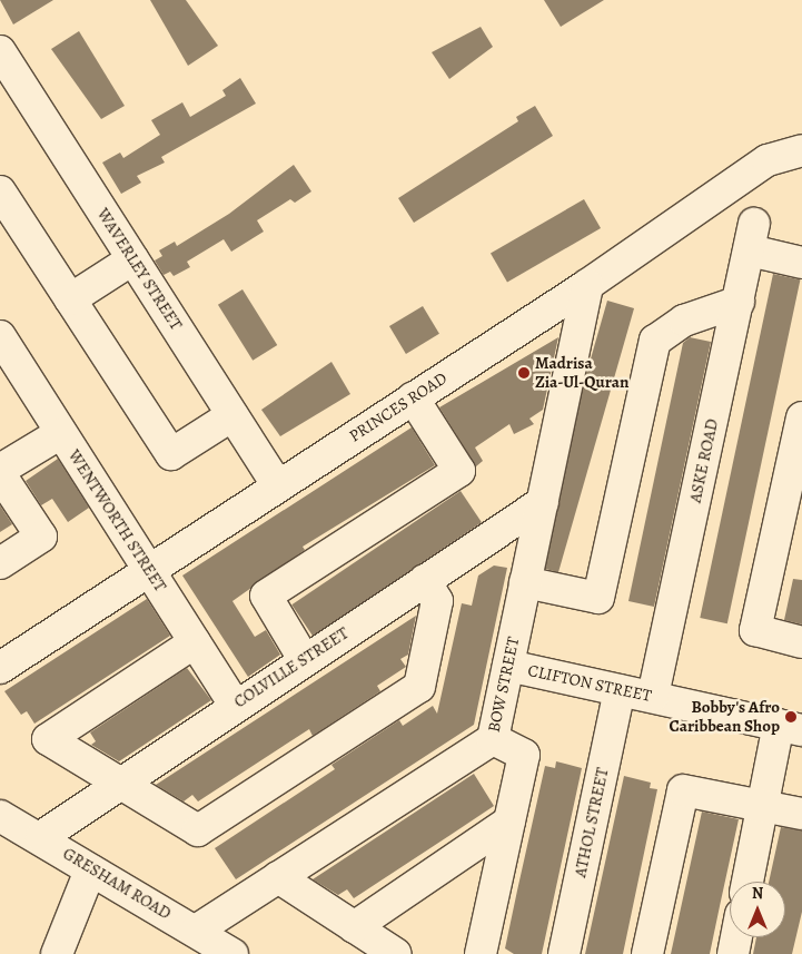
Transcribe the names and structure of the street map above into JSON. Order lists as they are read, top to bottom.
{
  "streets": {
    "street": [
      "WAVERLEY STREET",
      "PRINCES ROAD",
      "ASKE ROAD",
      "WENTWORTH STREET",
      "COLVILLE STREET",
      "CLIFTON STREET",
      "BOW STREET",
      "ATHOL STREET",
      "GRESHAM ROAD"
    ]
  },
  "crossings": [
    ["WAVERLEY STREET", "PRINCES ROAD"],
    ["PRINCES ROAD", "WENTWORTH STREET"],
    ["PRINCES ROAD", "BOW STREET"],
    ["ASKE ROAD", "CLIFTON STREET"],
    ["WENTWORTH STREET", "COLVILLE STREET"],
    ["COLVILLE STREET", "BOW STREET"],
    ["COLVILLE STREET", "GRESHAM ROAD"],
    ["CLIFTON STREET", "BOW STREET"],
    ["CLIFTON STREET", "ATHOL STREET"],
    ["BOW STREET", "GRESHAM ROAD"]
  ],
  "places": ["Madrisa Zia-Ul-Quran", "Bobby's Afro Caribbean Shop"],
  "north": "top"
}
